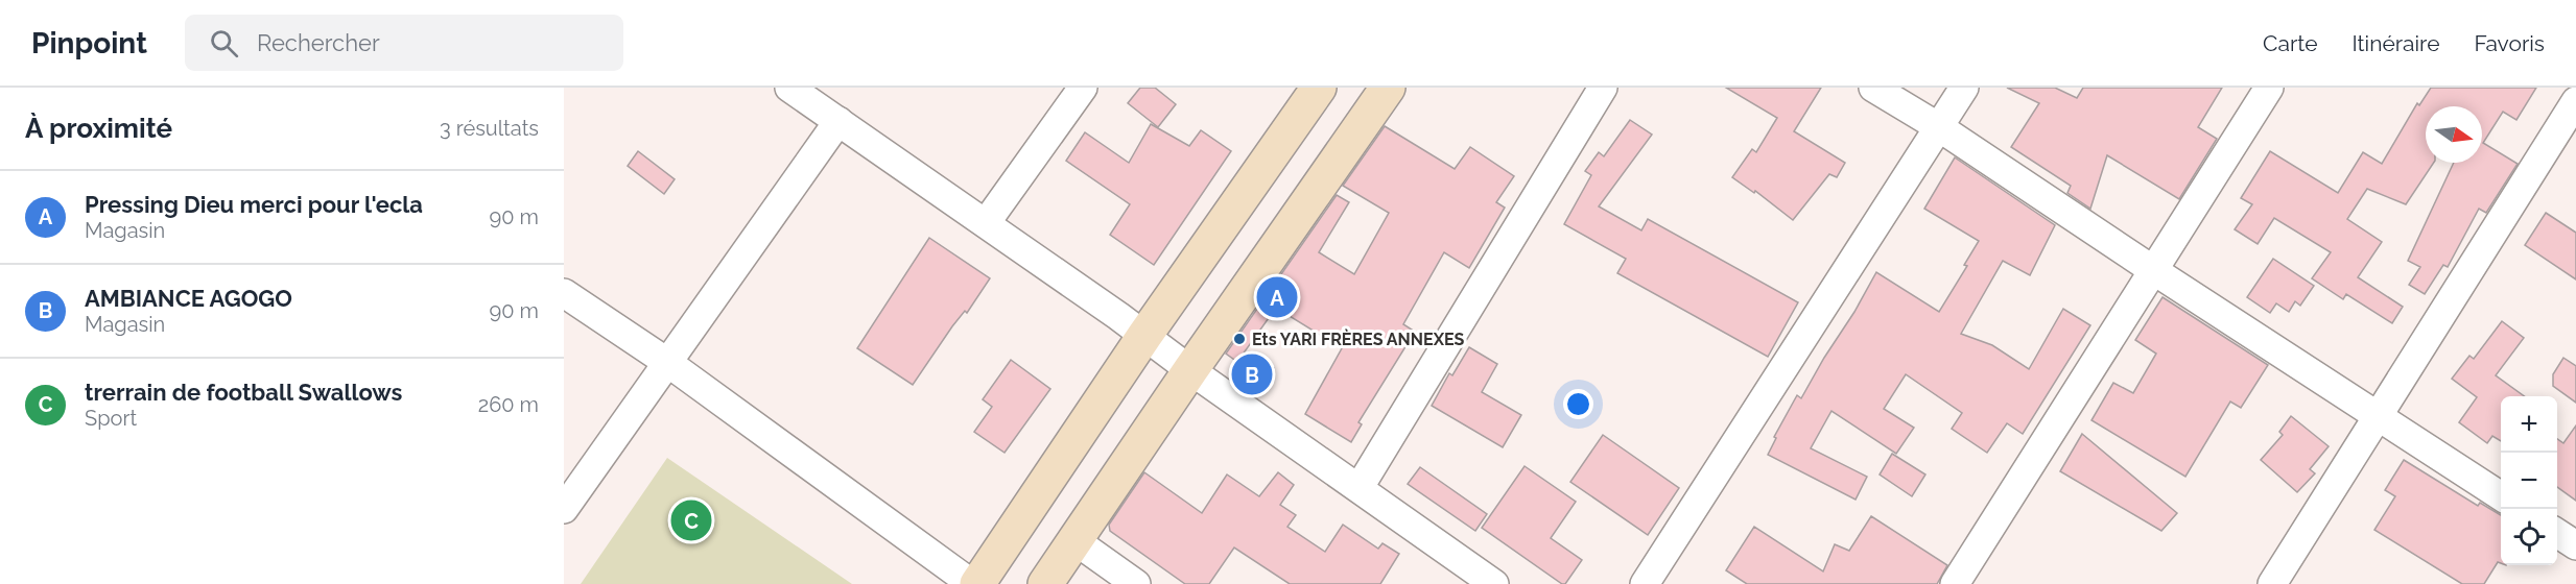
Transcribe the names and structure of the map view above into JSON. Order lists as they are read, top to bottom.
{
  "places": ["Ets YARI FRÈRES ANNEXES"],
  "north": "right",
  "page": {
    "header": "Pinpoint",
    "search": "Rechercher",
    "nav": ["Carte", "Itinéraire", "Favoris"],
    "heading": ["À proximité", "3 résultats"],
    "list": [
      {
        "mark": "A",
        "name": "Pressing Dieu merci pour l'ecla",
        "note": "Magasin",
        "value": "90 m"
      },
      {
        "mark": "B",
        "name": "AMBIANCE AGOGO",
        "note": "Magasin",
        "value": "90 m"
      },
      {
        "mark": "C",
        "name": "trerrain de football Swallows",
        "note": "Sport",
        "value": "260 m"
      }
    ],
    "pins": ["A", "B", "C"],
    "map_buttons": ["+", "−"]
  }
}
